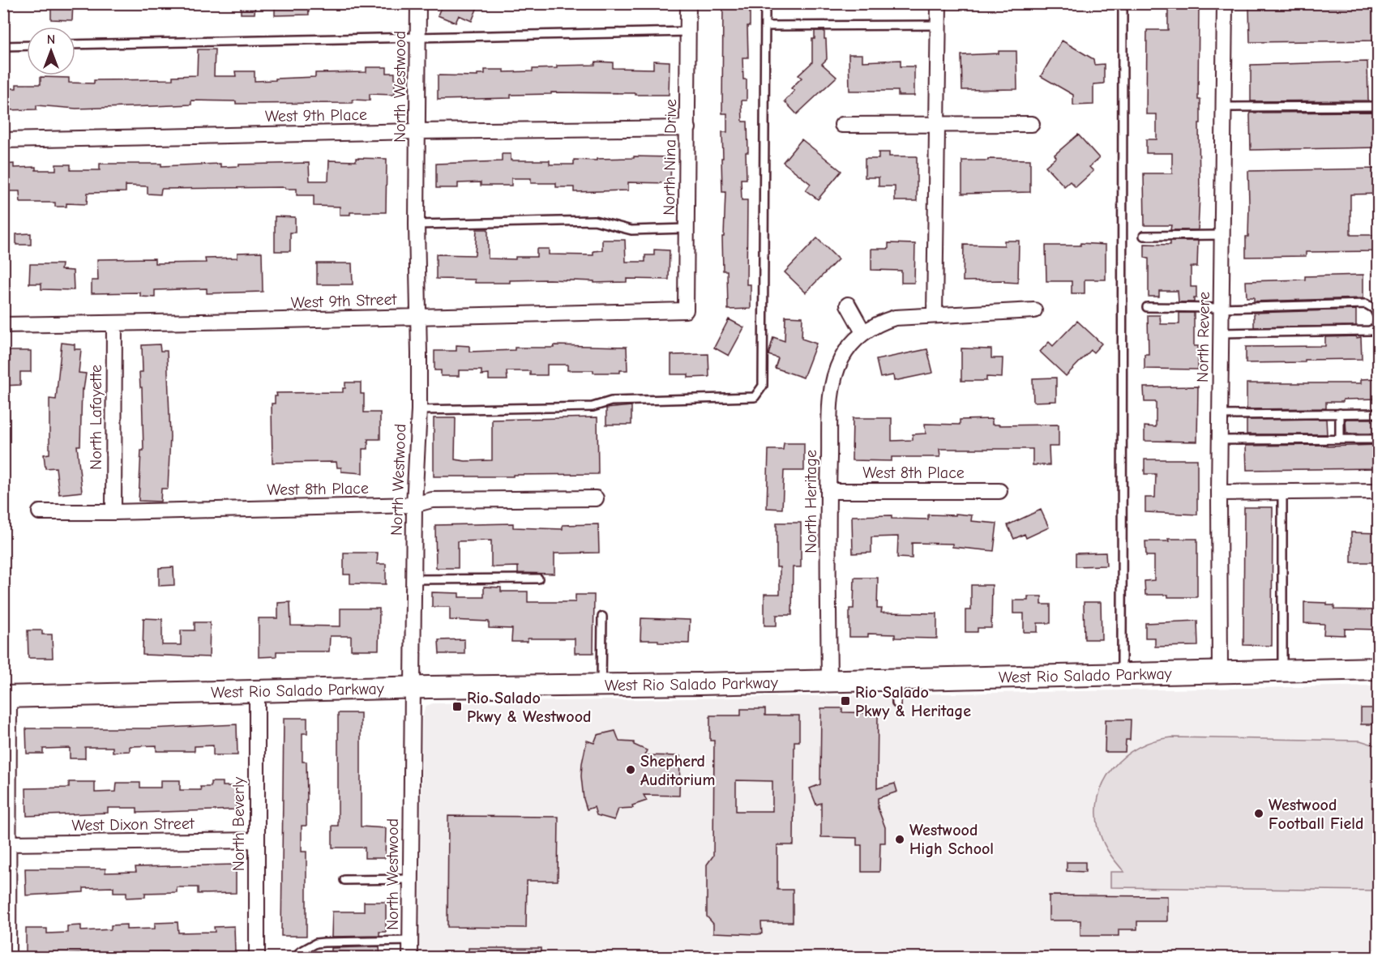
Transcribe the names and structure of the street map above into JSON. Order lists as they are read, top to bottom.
{
  "streets": {
    "main road": ["West Rio Salado Parkway"],
    "street": [
      "North Westwood",
      "West 9th Place",
      "North Nina Drive",
      "West 9th Street",
      "North Revere",
      "North Lafayette",
      "West 8th Place",
      "North Heritage",
      "West Dixon Street",
      "North Beverly"
    ]
  },
  "crossings": [
    ["North Westwood", "West 9th Place"],
    ["North Westwood", "West 9th Street"],
    ["North Westwood", "West 8th Place"],
    ["North Westwood", "West Rio Salado Parkway"],
    ["West 9th Place", "North Nina Drive"],
    ["North Nina Drive", "West 9th Street"],
    ["West 9th Street", "North Lafayette"],
    ["North Revere", "West Rio Salado Parkway"],
    ["North Lafayette", "West 8th Place"],
    ["West 8th Place", "North Heritage"],
    ["North Heritage", "West Rio Salado Parkway"],
    ["West Rio Salado Parkway", "North Beverly"],
    ["West Dixon Street", "North Beverly"]
  ],
  "places": {
    "transit": ["Rio Salado Pkwy & Heritage", "Rio Salado Pkwy & Westwood"],
    "other": ["Shepherd Auditorium", "Westwood Football Field", "Westwood High School"]
  },
  "north": "top"
}
